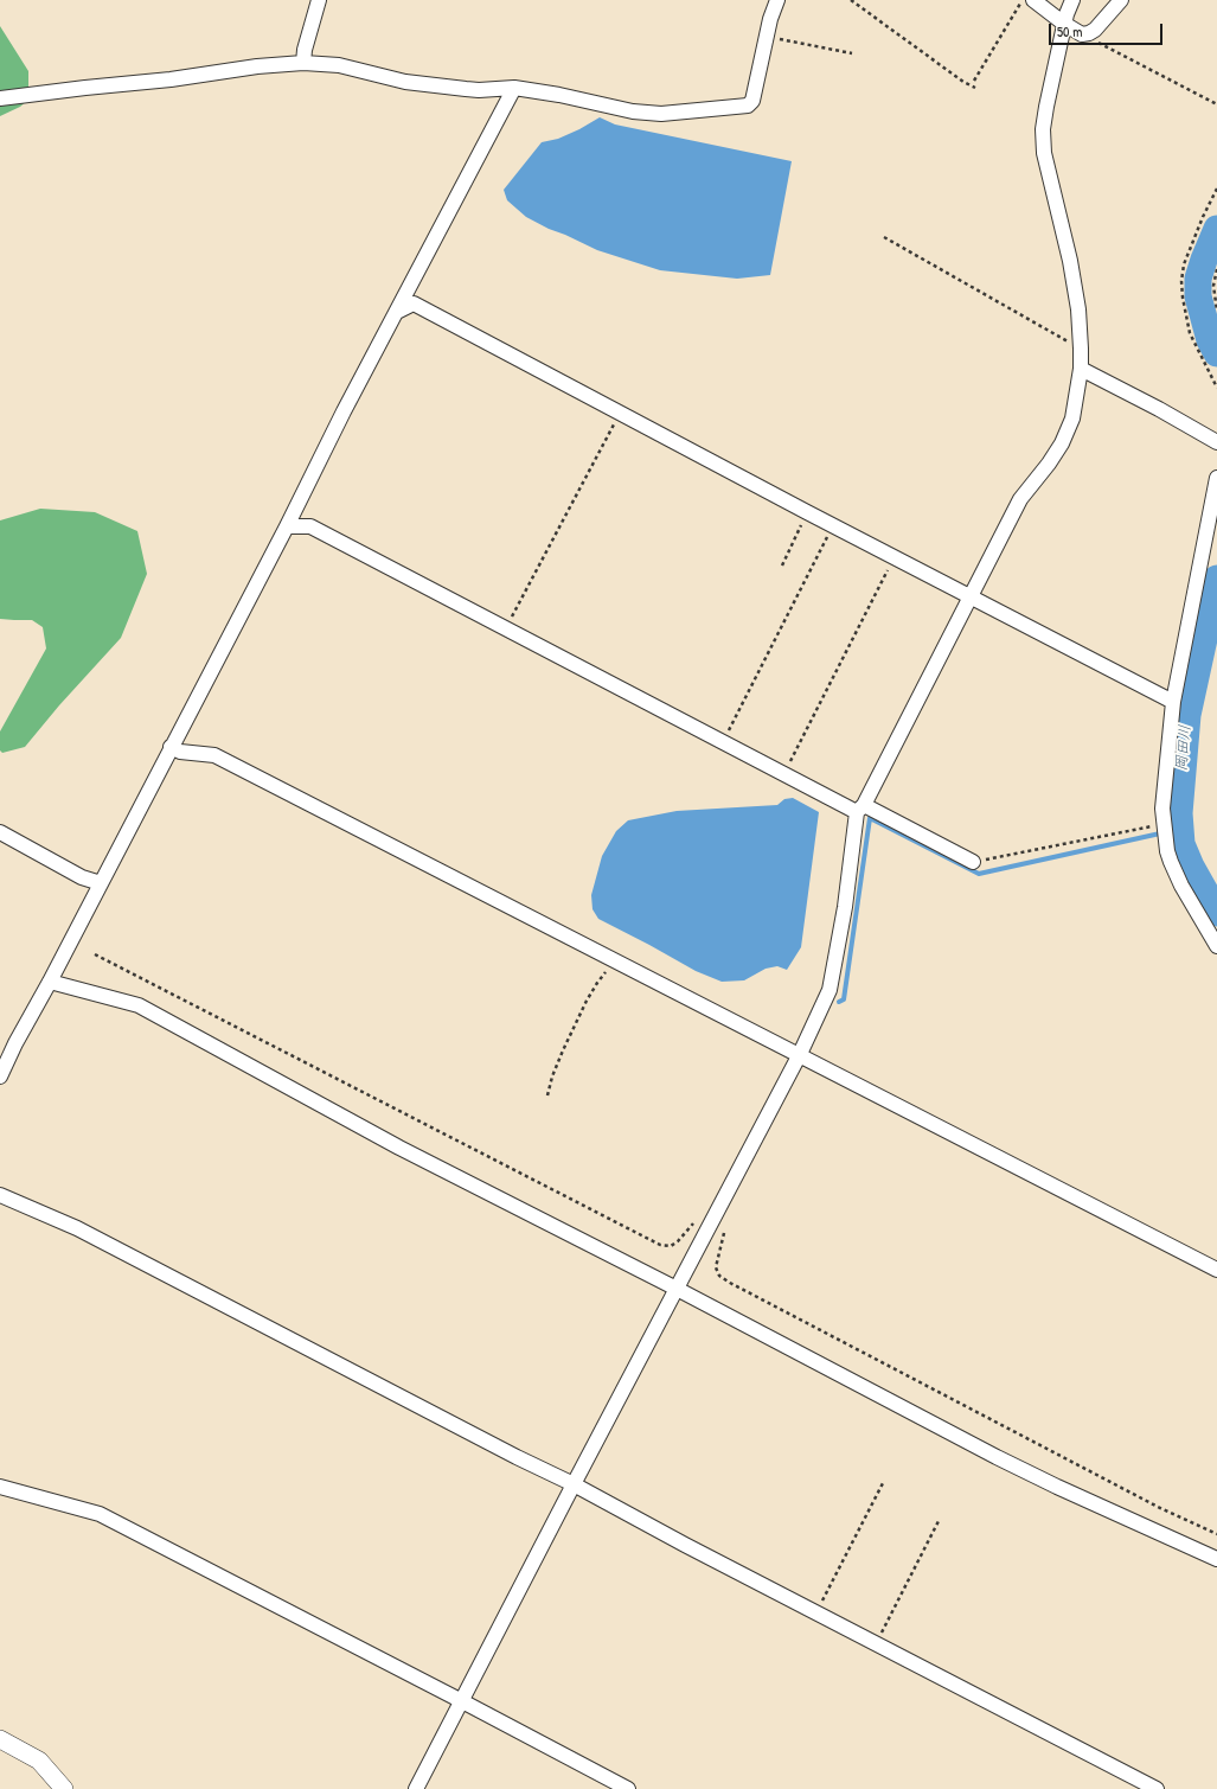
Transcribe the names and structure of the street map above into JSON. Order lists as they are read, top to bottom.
{
  "water": ["岡田川"],
  "scale_bar": "50 m"
}
